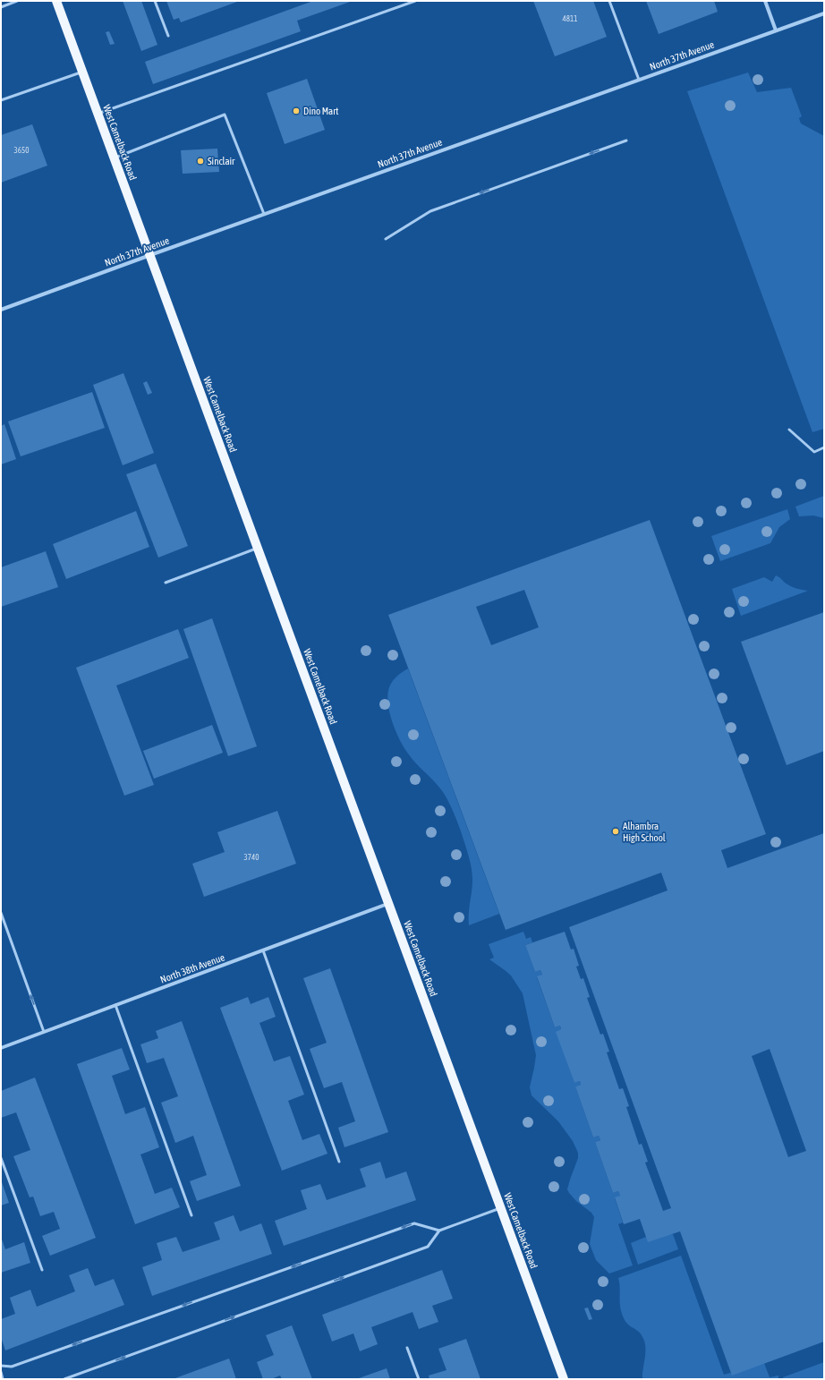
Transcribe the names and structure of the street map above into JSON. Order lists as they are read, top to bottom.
{
  "streets": {
    "main road": ["West Camelback Road"],
    "street": ["North 37th Avenue", "North 38th Avenue"]
  },
  "crossings": [
    ["North 37th Avenue", "West Camelback Road"],
    ["West Camelback Road", "North 38th Avenue"]
  ],
  "places": ["Dino Mart", "Sinclair", "Alhambra High School"],
  "house_numbers": ["4811", "3650", "3740"]
}
